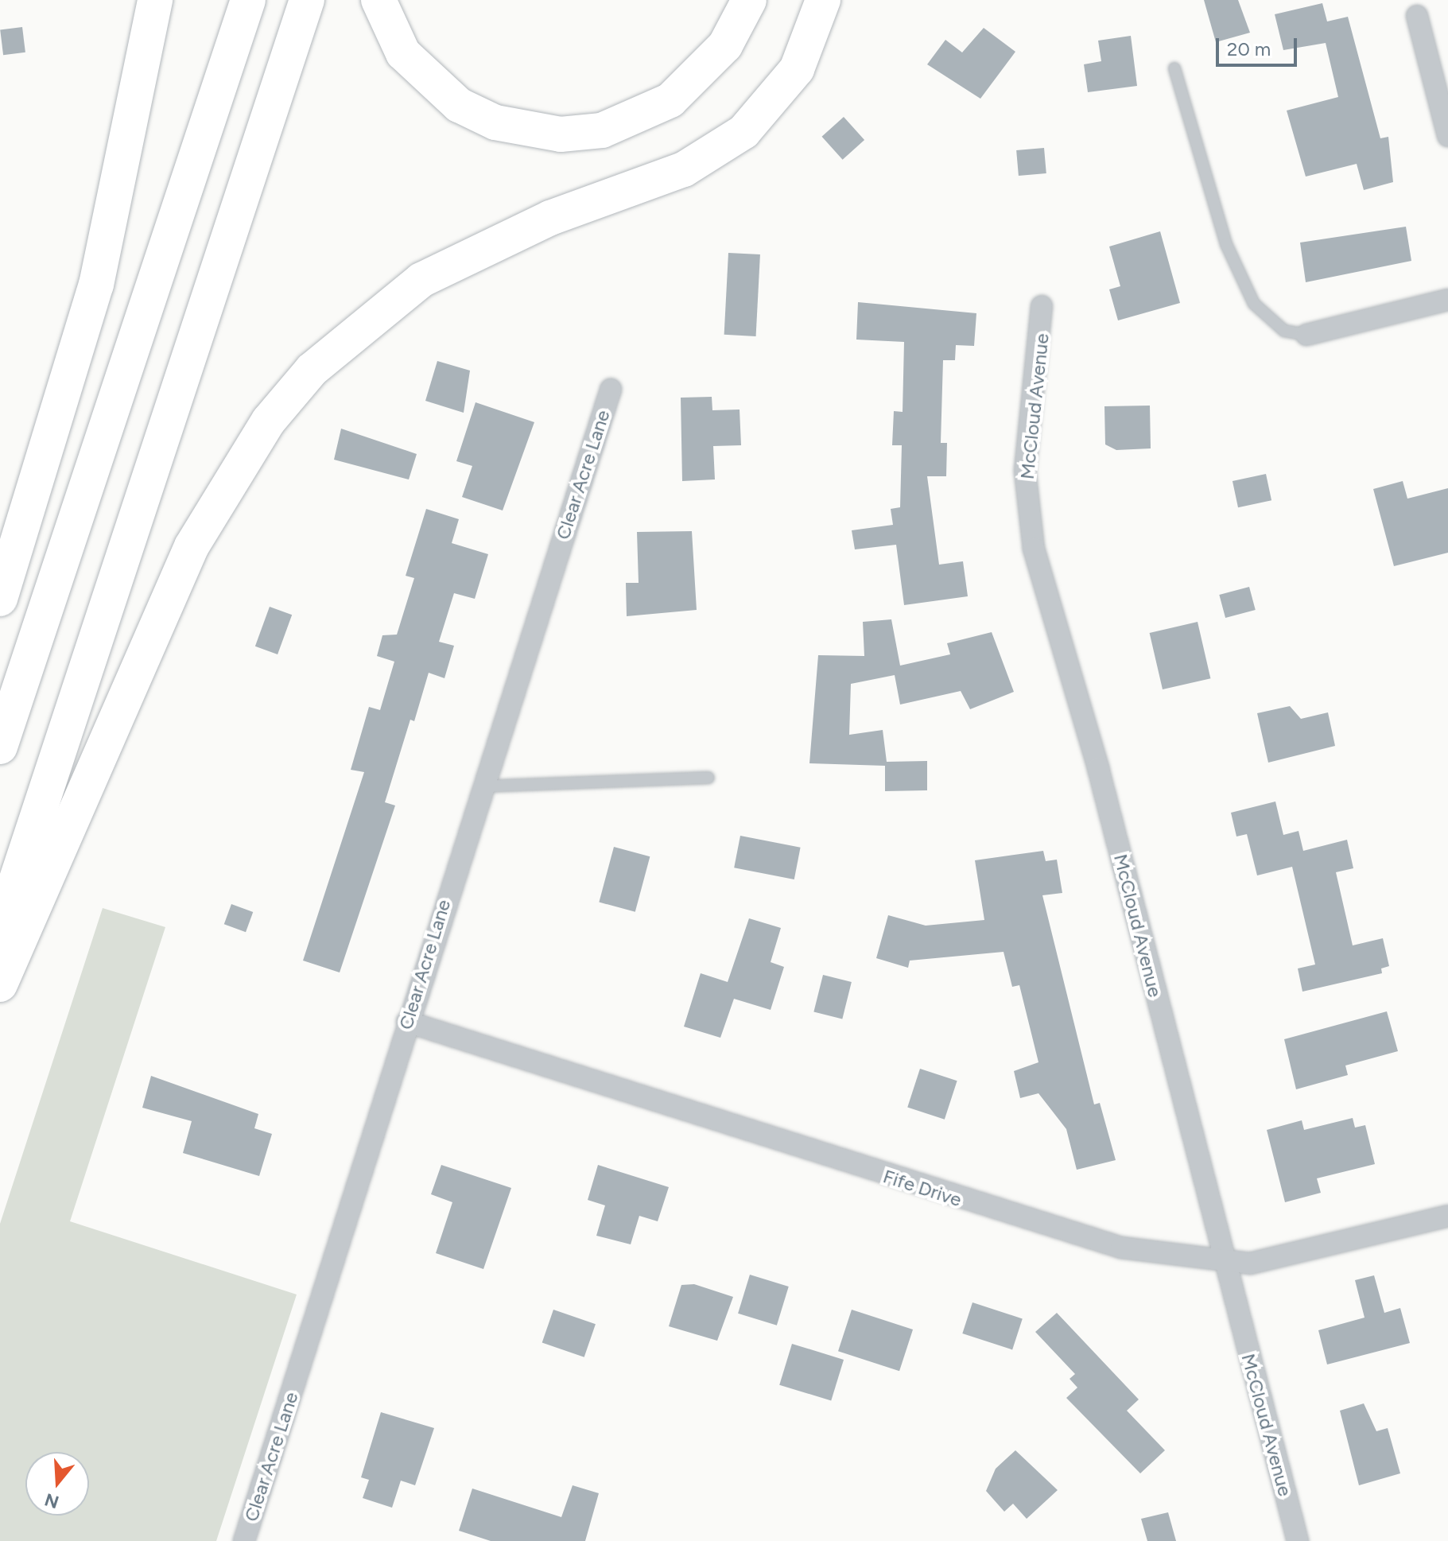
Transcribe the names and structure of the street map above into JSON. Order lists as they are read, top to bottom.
{
  "streets": {
    "street": ["McCloud Avenue", "Clear Acre Lane", "Fife Drive"]
  },
  "crossings": [
    ["McCloud Avenue", "Fife Drive"],
    ["Clear Acre Lane", "Fife Drive"]
  ],
  "scale_bar": "20 m",
  "north": "bottom"
}
